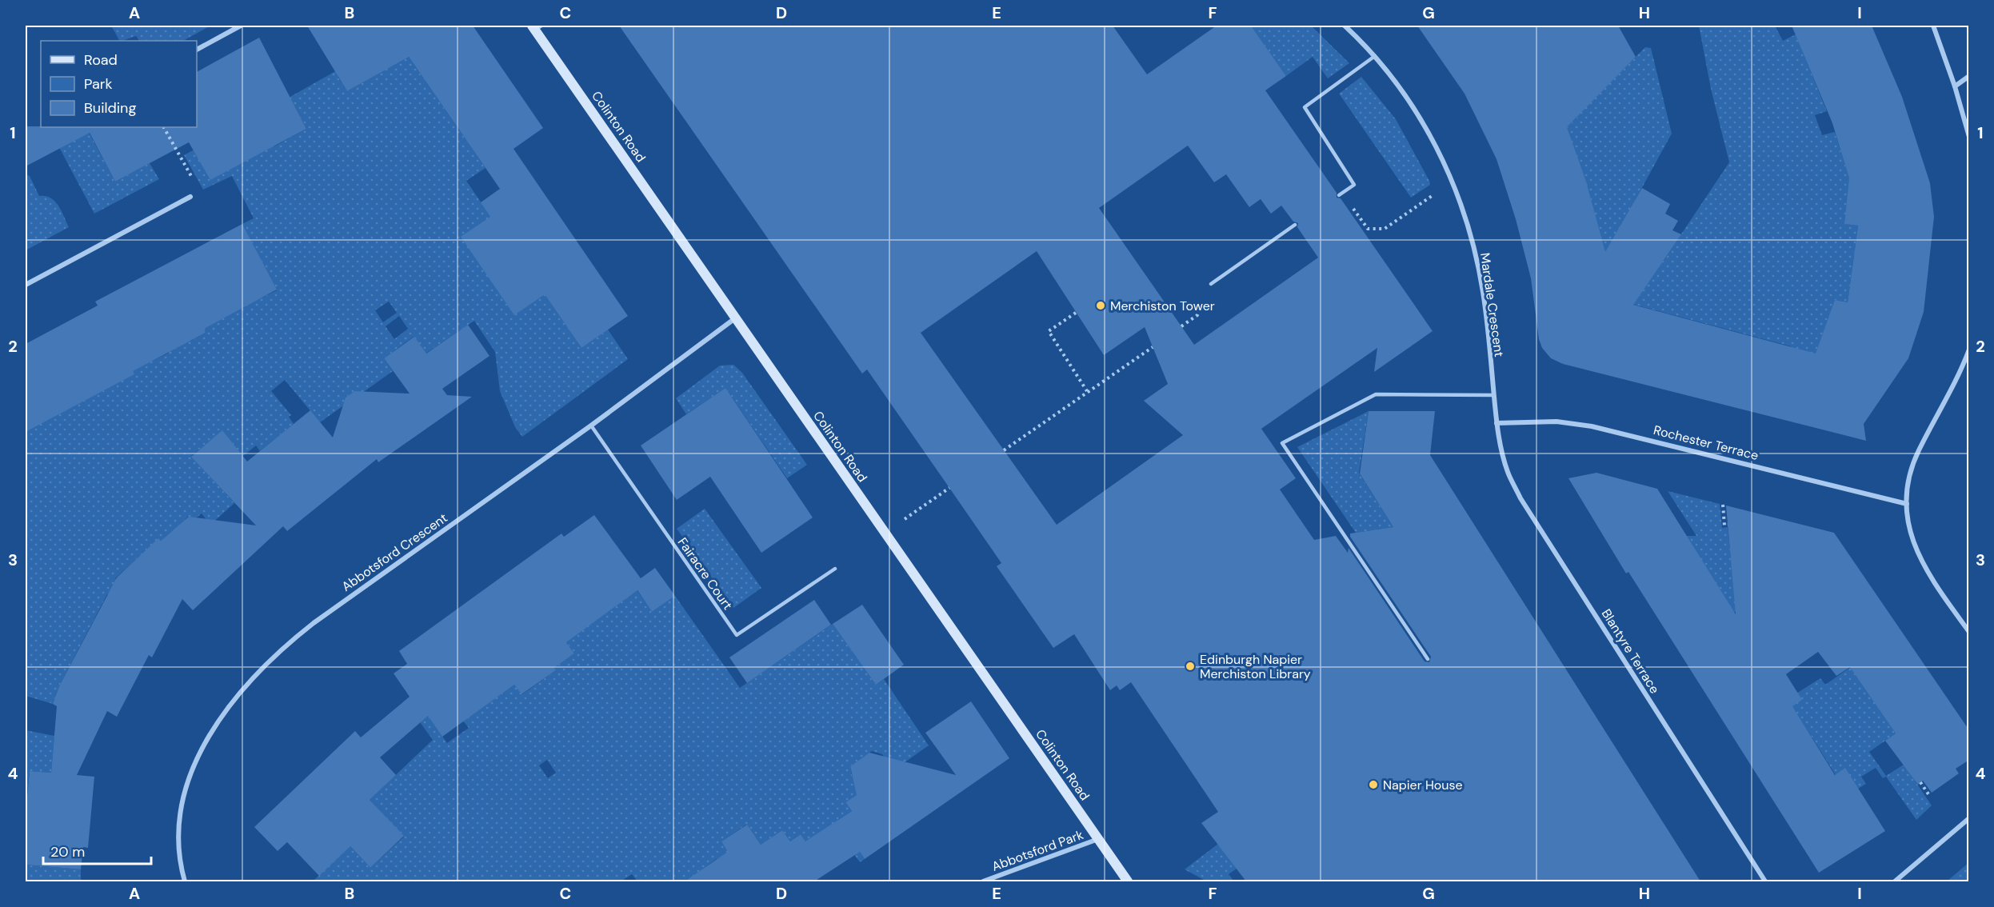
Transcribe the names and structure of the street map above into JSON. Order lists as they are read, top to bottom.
{
  "streets": {
    "street": [
      "Colinton Road",
      "Mardale Crescent",
      "Rochester Terrace",
      "Abbotsford Crescent",
      "Blantyre Terrace",
      "Abbotsford Park"
    ],
    "lane": ["Fairacre Court"]
  },
  "crossings": [
    ["Colinton Road", "Abbotsford Crescent"],
    ["Colinton Road", "Abbotsford Park"],
    ["Mardale Crescent", "Rochester Terrace"],
    ["Mardale Crescent", "Blantyre Terrace"],
    ["Rochester Terrace", "Blantyre Terrace"],
    ["Abbotsford Crescent", "Fairacre Court"]
  ],
  "places": ["Merchiston Tower", "Edinburgh Napier Merchiston Library", "Napier House"],
  "legend": ["Road", "Park", "Building"],
  "scale_bar": "20 m",
  "grid": {
    "columns": [
      "A",
      "B",
      "C",
      "D",
      "E",
      "F",
      "G",
      "H",
      "I"
    ],
    "rows": [
      "1",
      "2",
      "3",
      "4"
    ]
  }
}
